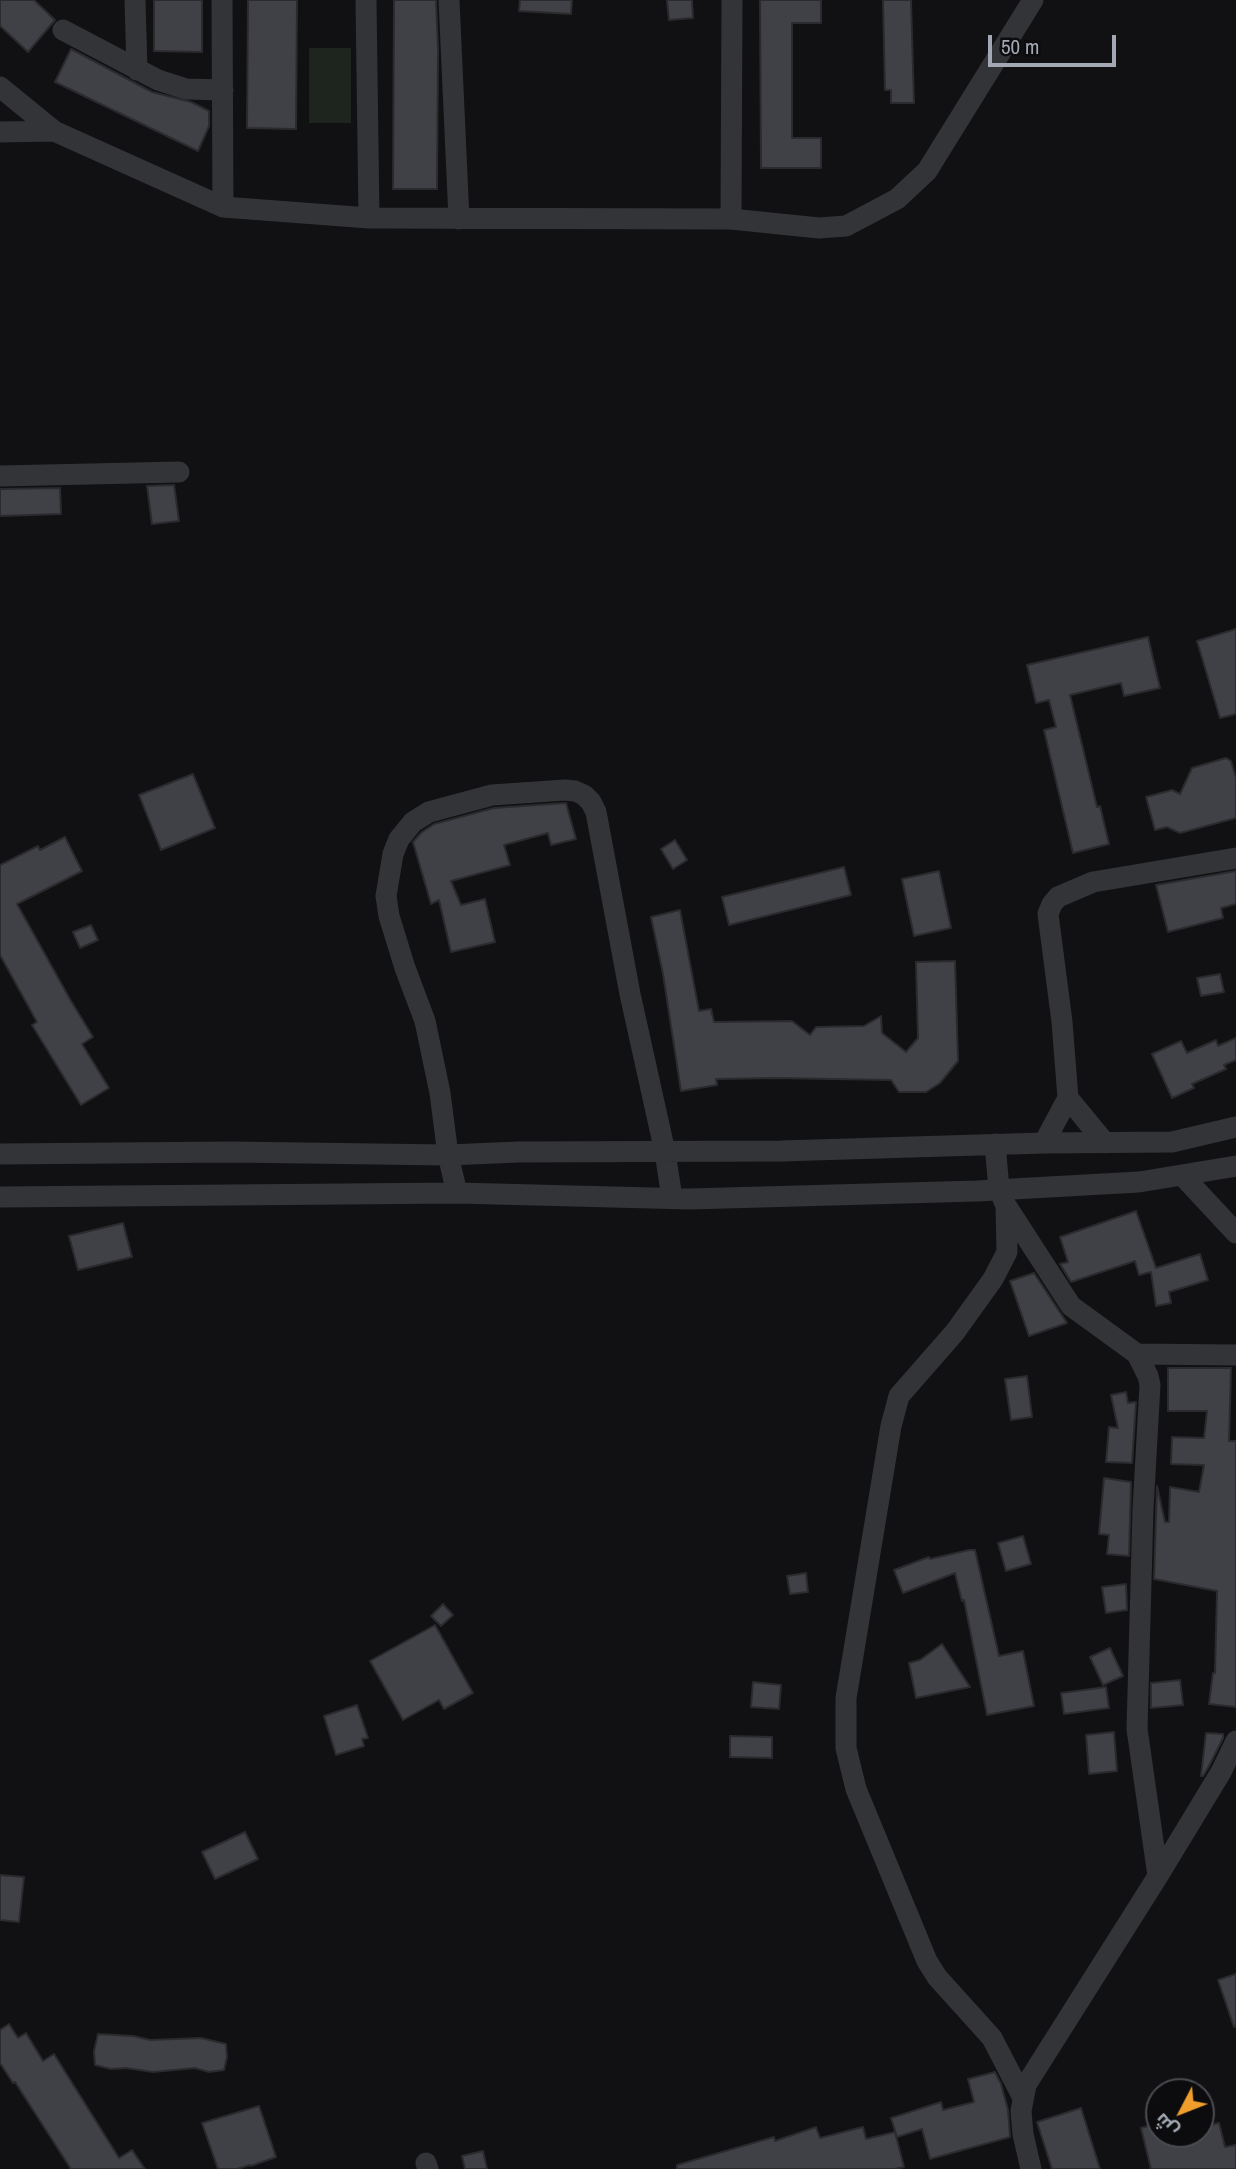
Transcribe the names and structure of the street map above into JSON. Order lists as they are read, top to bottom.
{
  "scale_bar": "50 m",
  "north": "bottom left"
}
